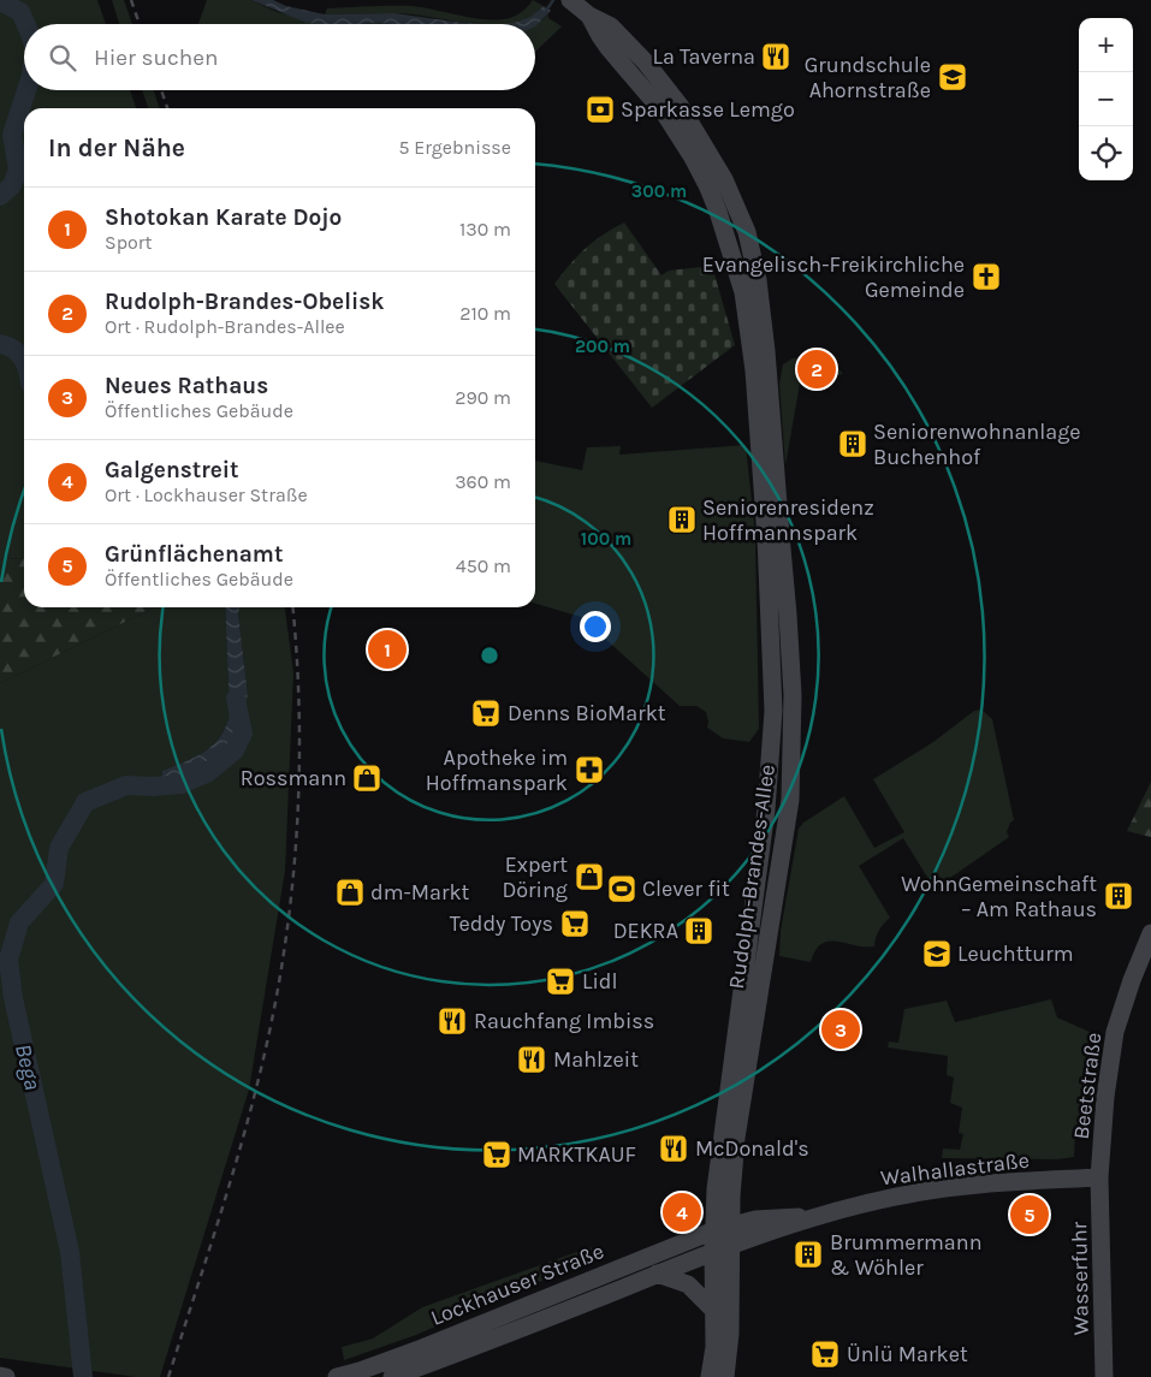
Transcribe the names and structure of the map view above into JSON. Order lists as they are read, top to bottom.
{
  "streets": {
    "main road": [
      "Rudolph-Brandes-Allee",
      "Beetstraße",
      "Walhallastraße",
      "Wasserfuhr",
      "Lockhauser Straße"
    ]
  },
  "crossings": [
    ["Rudolph-Brandes-Allee", "Walhallastraße"],
    ["Rudolph-Brandes-Allee", "Lockhauser Straße"],
    ["Beetstraße", "Walhallastraße"],
    ["Beetstraße", "Wasserfuhr"],
    ["Walhallastraße", "Wasserfuhr"],
    ["Walhallastraße", "Lockhauser Straße"]
  ],
  "water": ["Bega"],
  "places": {
    "restaurant": [
      "La Taverna",
      "Rauchfang Imbiss",
      "Mahlzeit",
      "McDonald's"
    ],
    "school or university": ["Grundschule Ahornstraße", "Leuchtturm"],
    "bank": ["Sparkasse Lemgo"],
    "church": ["Evangelisch-Freikirchliche Gemeinde"],
    "building": [
      "Seniorenwohnanlage Buchenhof",
      "Seniorenresidenz Hoffmannspark",
      "WohnGemeinschaft – Am Rathaus",
      "DEKRA",
      "Brummermann & Wöhler"
    ],
    "supermarket": [
      "Denns BioMarkt",
      "Teddy Toys",
      "Lidl",
      "MARKTKAUF",
      "Ünlü Market"
    ],
    "pharmacy": ["Apotheke im Hoffmanspark"],
    "shop": ["Rossmann", "Expert Döring", "dm-Markt"],
    "sports": ["Clever fit"]
  },
  "page": {
    "map_buttons": ["+", "−"],
    "search": "Hier suchen",
    "heading": ["In der Nähe", "5 Ergebnisse"],
    "list": [
      {
        "mark": "1",
        "name": "Shotokan Karate Dojo",
        "note": "Sport",
        "value": "130 m"
      },
      {
        "mark": "2",
        "name": "Rudolph-Brandes-Obelisk",
        "note": "Ort · Rudolph-Brandes-Allee",
        "value": "210 m"
      },
      {
        "mark": "3",
        "name": "Neues Rathaus",
        "note": "Öffentliches Gebäude",
        "value": "290 m"
      },
      {
        "mark": "4",
        "name": "Galgenstreit",
        "note": "Ort · Lockhauser Straße",
        "value": "360 m"
      },
      {
        "mark": "5",
        "name": "Grünflächenamt",
        "note": "Öffentliches Gebäude",
        "value": "450 m"
      }
    ],
    "pins": [
      "2",
      "1",
      "3",
      "4",
      "5"
    ]
  },
  "rings": ["300 m", "200 m", "100 m"]
}
